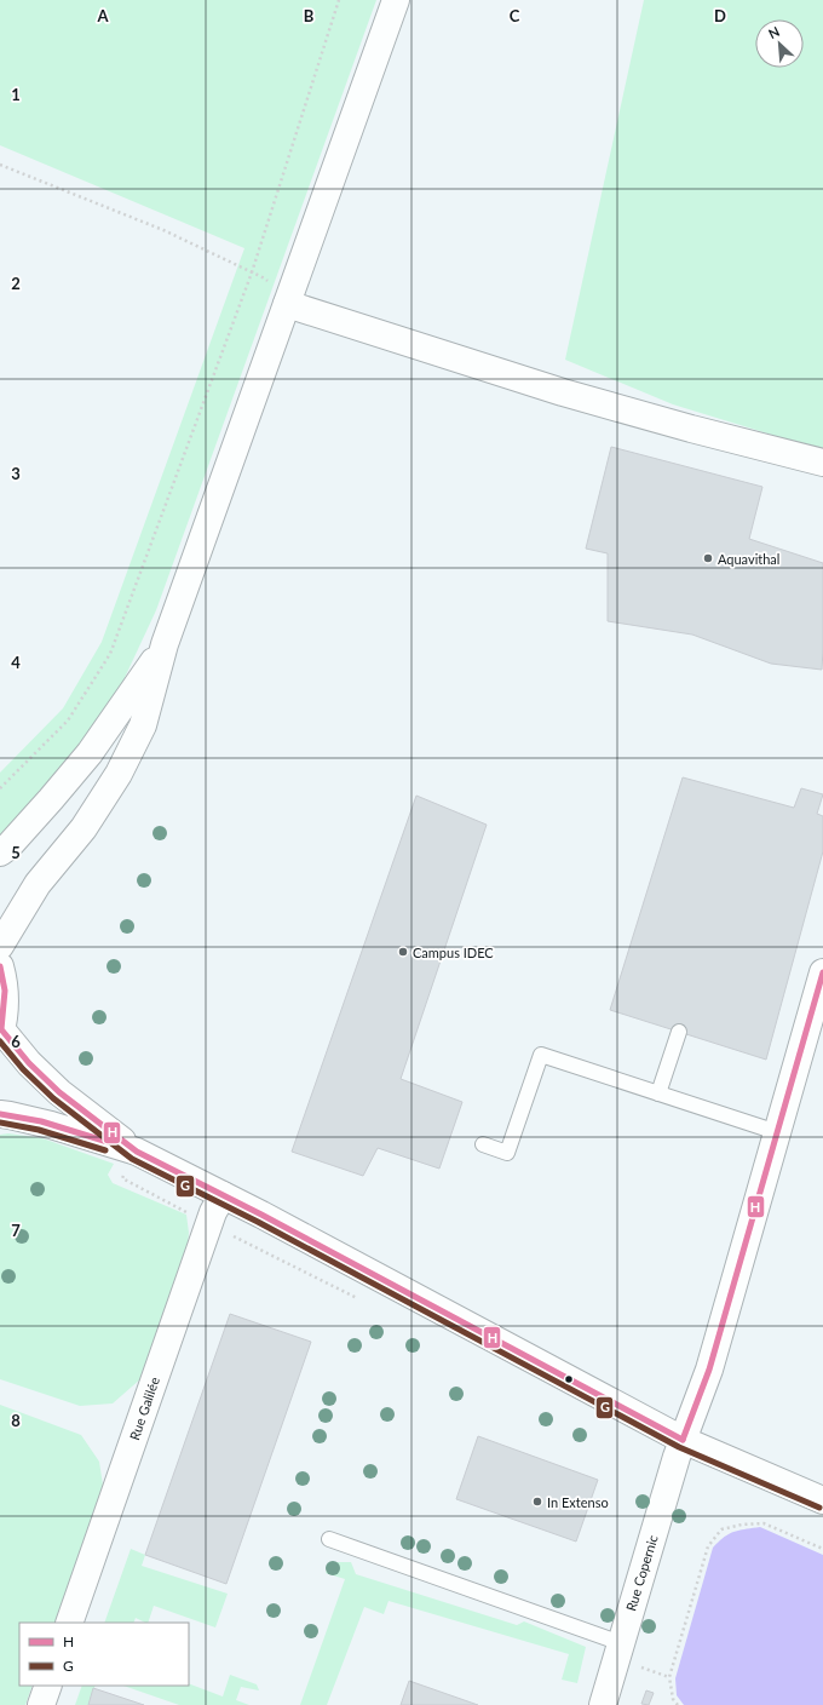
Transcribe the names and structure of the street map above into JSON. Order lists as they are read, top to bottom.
{
  "streets": {
    "street": ["Rue Galilée", "Rue Copernic"]
  },
  "places": ["Aquavithal", "Campus IDEC", "In Extenso"],
  "lines": ["transit line H", "transit line G"],
  "legend": ["H", "G"],
  "north": "top left",
  "grid": {
    "columns": [
      "A",
      "B",
      "C",
      "D"
    ],
    "rows": [
      "1",
      "2",
      "3",
      "4",
      "5",
      "6",
      "7",
      "8"
    ]
  }
}
